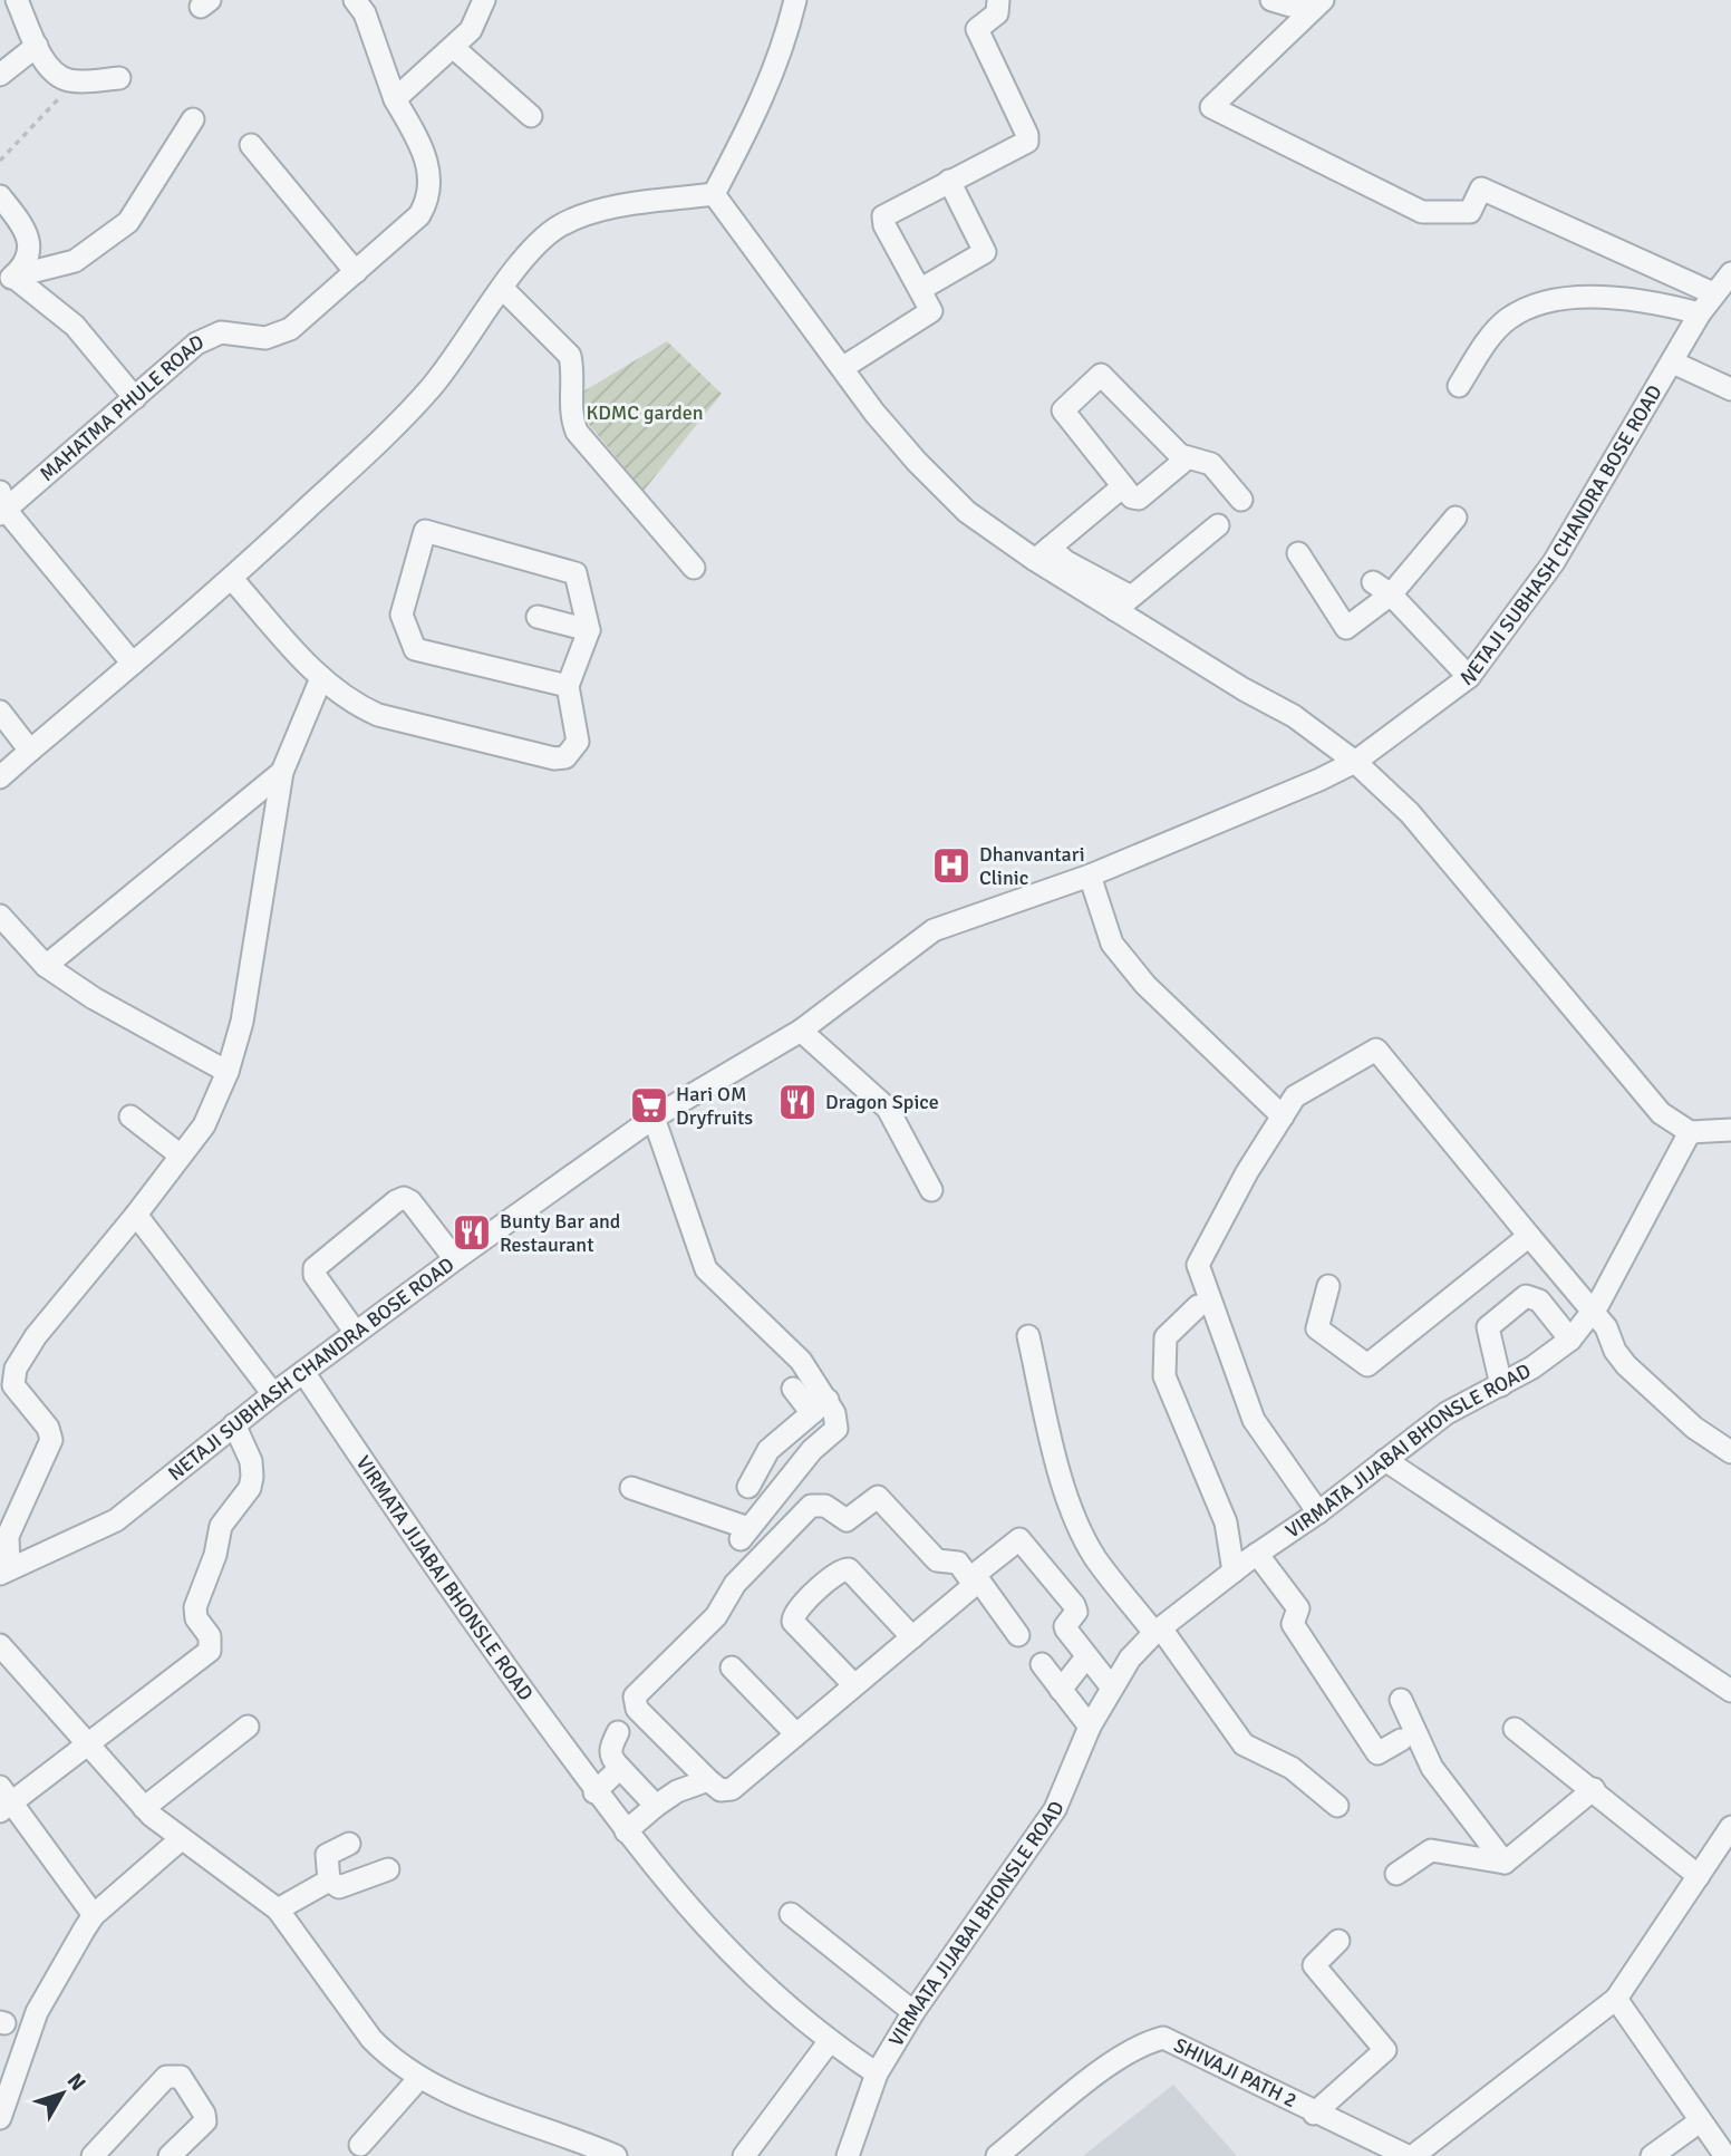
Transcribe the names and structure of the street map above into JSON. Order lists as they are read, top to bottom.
{
  "streets": {
    "street": [
      "MAHATMA PHULE ROAD",
      "NETAJI SUBHASH CHANDRA BOSE ROAD",
      "VIRMATA JIJABAI BHONSLE ROAD",
      "SHIVAJI PATH 2"
    ]
  },
  "crossings": [
    ["NETAJI SUBHASH CHANDRA BOSE ROAD", "VIRMATA JIJABAI BHONSLE ROAD"]
  ],
  "parks": ["KDMC garden"],
  "places": {
    "hospital": ["Dhanvantari Clinic"],
    "restaurant": ["Dragon Spice", "Bunty Bar and Restaurant"],
    "supermarket": ["Hari OM Dryfruits"]
  },
  "north": "top right"
}
